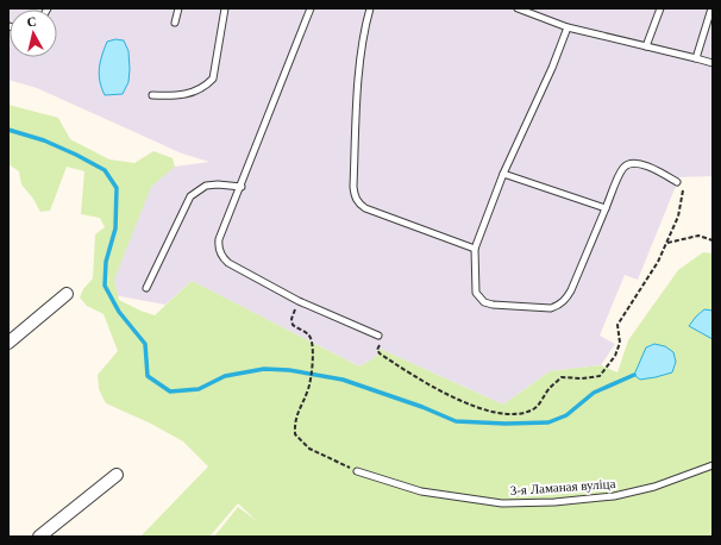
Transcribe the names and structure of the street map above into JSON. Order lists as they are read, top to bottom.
{
  "streets": {
    "lane": ["3-я Ламаная вуліца"]
  },
  "north": "top"
}
